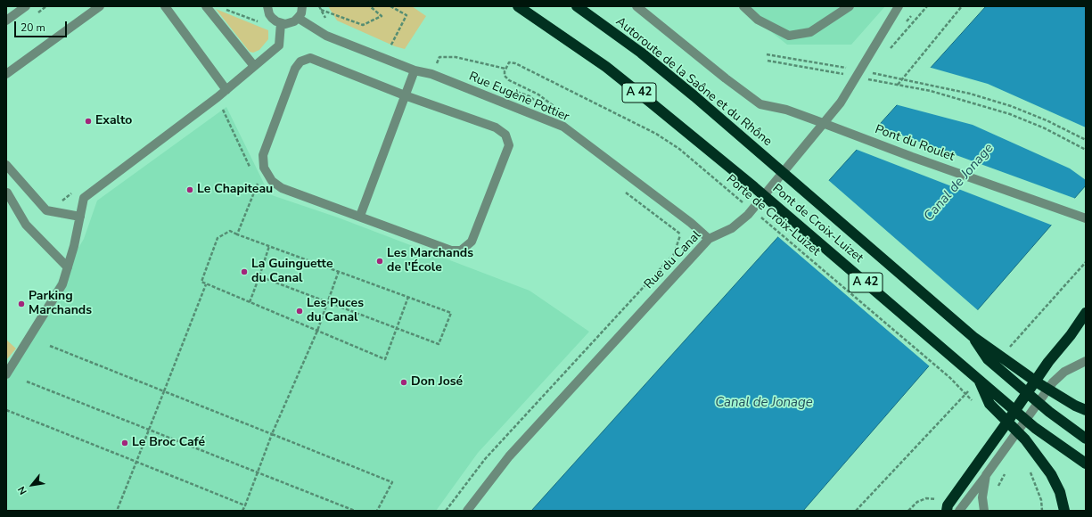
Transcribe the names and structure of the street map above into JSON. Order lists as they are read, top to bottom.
{
  "streets": {
    "highway": ["Autoroute de la Saône et du Rhône", "A 42", "Pont de Croix-Luizet"],
    "street": ["Rue Eugène Pottier", "Pont du Roulet", "Rue du Canal"],
    "path": ["Porte de Croix-Luizet"]
  },
  "crossings": [
    ["Autoroute de la Saône et du Rhône", "Pont de Croix-Luizet"],
    ["Rue Eugène Pottier", "Rue du Canal"]
  ],
  "water": ["Canal de Jonage"],
  "places": [
    "Exalto",
    "Le Chapiteau",
    "Les Marchands de l'École",
    "La Guinguette du Canal",
    "Parking Marchands",
    "Les Puces du Canal",
    "Don José",
    "Le Broc Café"
  ],
  "scale_bar": "20 m",
  "north": "bottom left"
}
